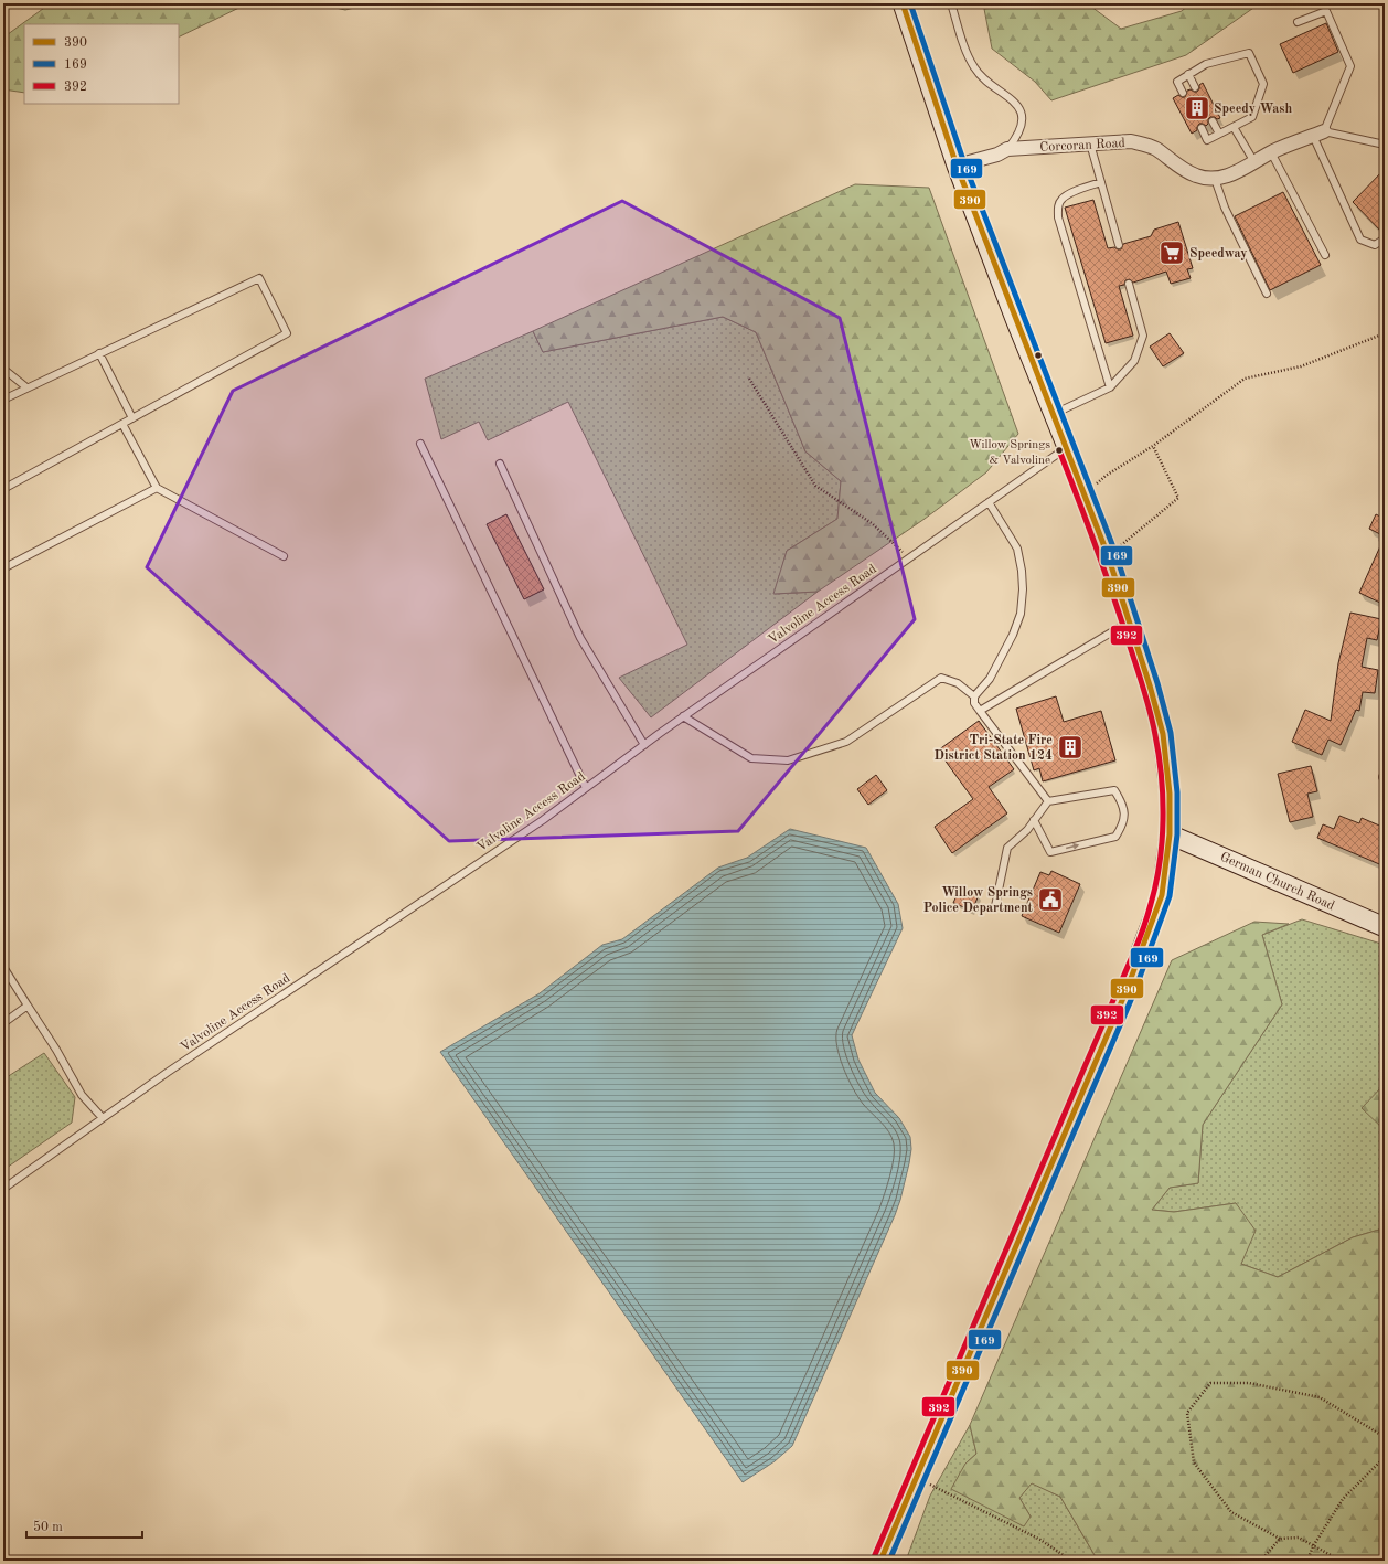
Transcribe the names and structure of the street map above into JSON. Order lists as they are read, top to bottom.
{
  "streets": {
    "main road": ["German Church Road"],
    "street": ["Corcoran Road"],
    "lane": ["Valvoline Access Road"]
  },
  "places": {
    "building": ["Speedy Wash", "Tri-State Fire District Station 124"],
    "supermarket": ["Speedway"],
    "other": ["Willow Springs & Valvoline"],
    "public building": ["Willow Springs Police Department"]
  },
  "lines": ["transit line 390", "transit line 169", "transit line 392"],
  "legend": ["390", "169", "392"],
  "scale_bar": "50 m"
}
